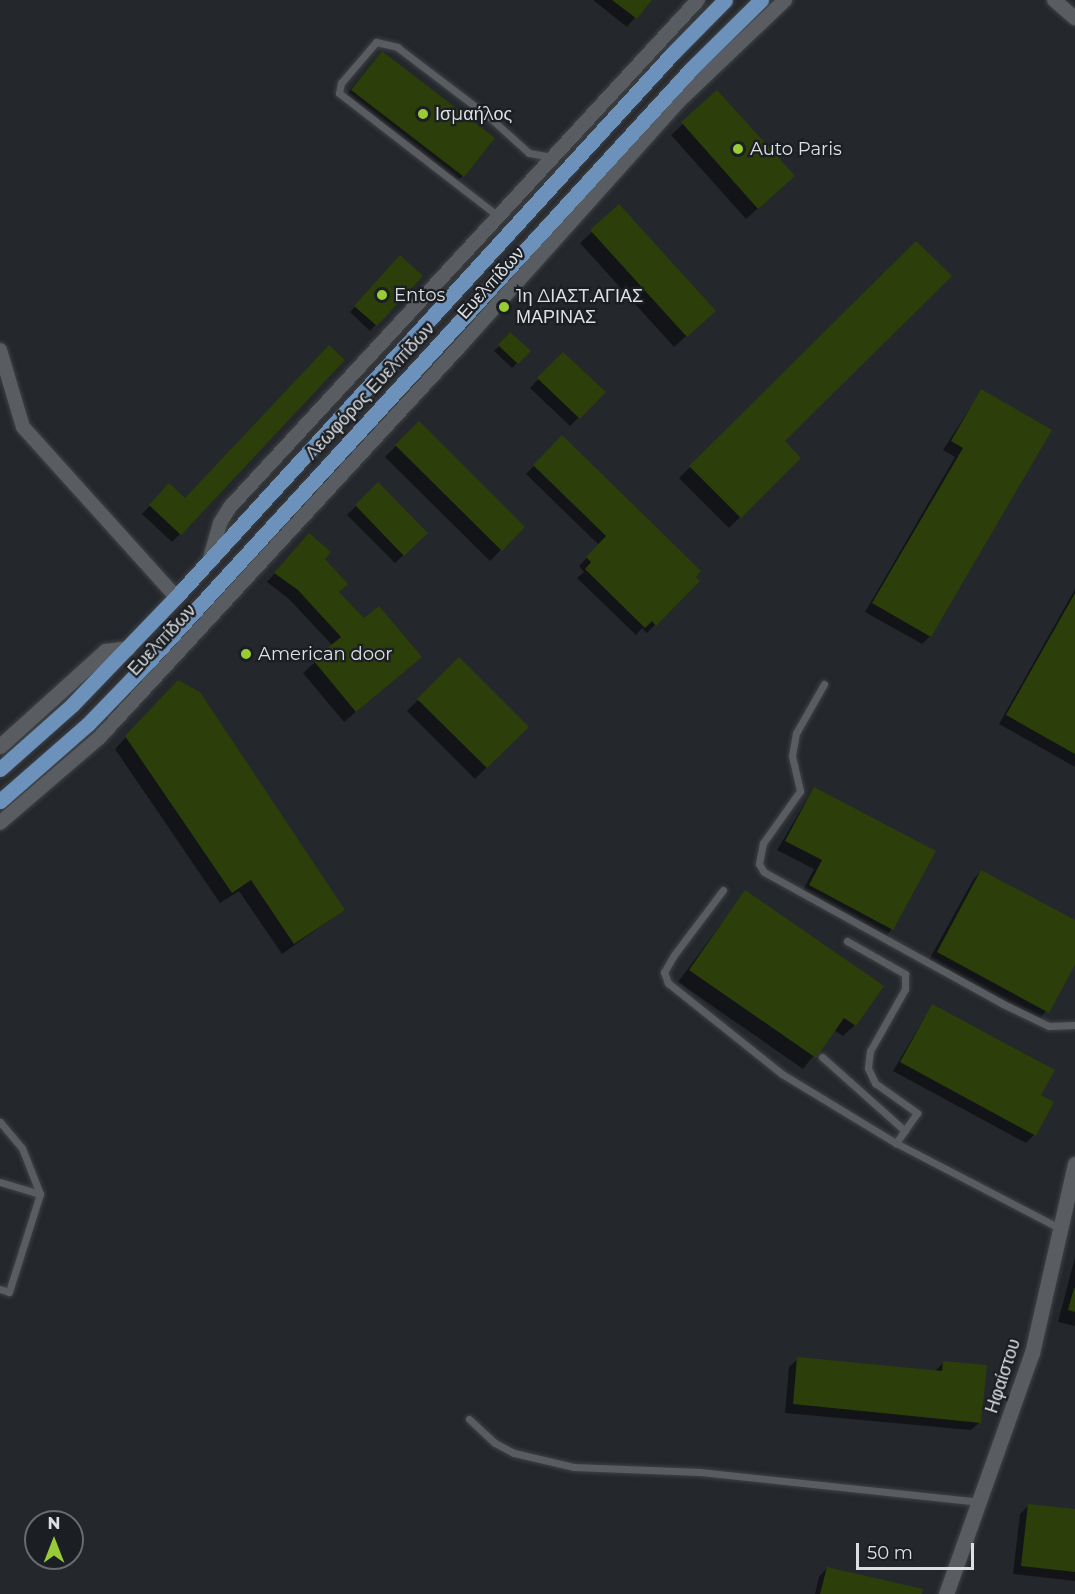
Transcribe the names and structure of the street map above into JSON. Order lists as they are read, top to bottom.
{
  "streets": {
    "main road": ["Λεωφόρος Ευελπίδων"],
    "street": ["Ευελπίδων", "Ηφαίστου"]
  },
  "crossings": [
    ["Ευελπίδων", "Λεωφόρος Ευελπίδων"]
  ],
  "places": [
    "Ισμαήλος",
    "Auto Paris",
    "Entos",
    "1η ΔΙΑΣΤ.ΑΓΙΑΣ ΜΑΡΙΝΑΣ",
    "American door"
  ],
  "scale_bar": "50 m",
  "north": "top"
}
